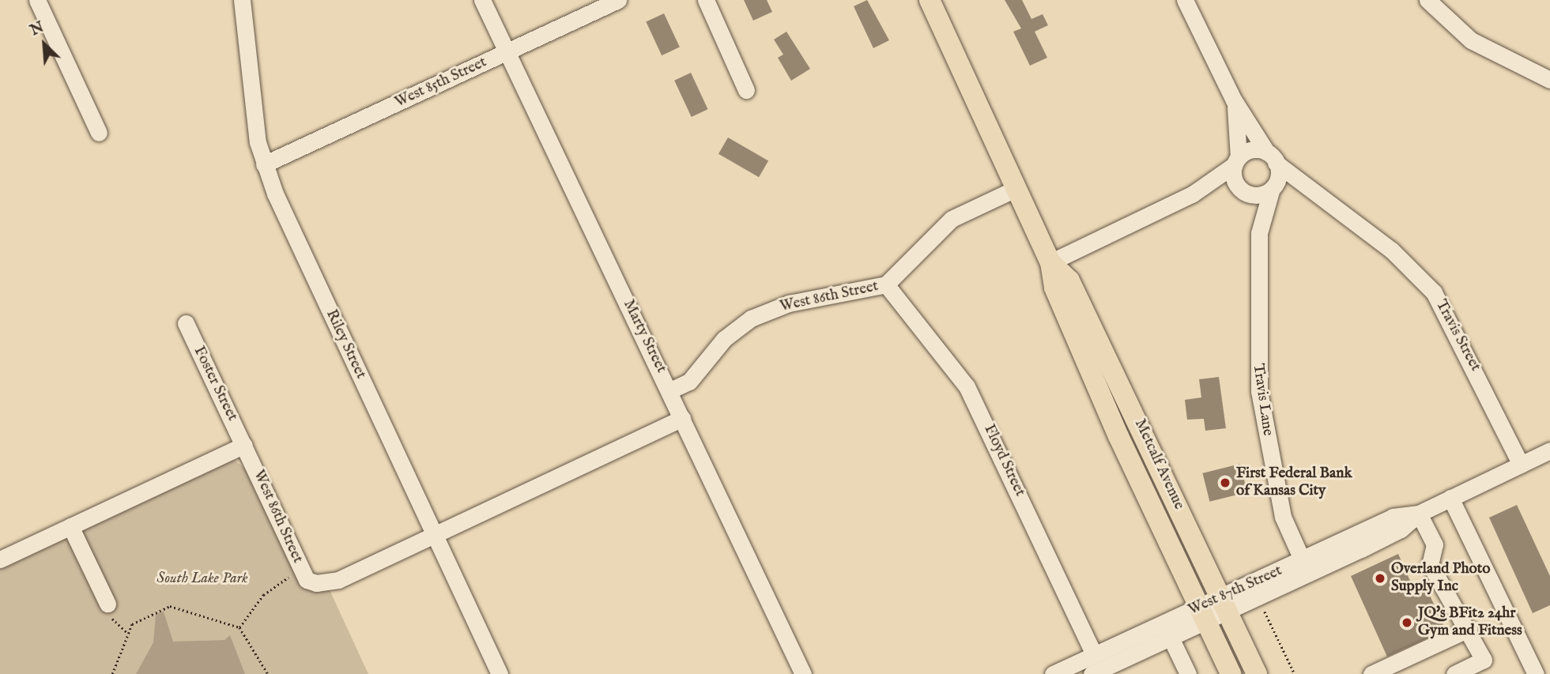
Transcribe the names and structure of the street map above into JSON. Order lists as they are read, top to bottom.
{
  "streets": {
    "main road": ["Metcalf Avenue"],
    "street": [
      "West 85th Street",
      "West 86th Street",
      "Travis Street",
      "Marty Street",
      "Riley Street",
      "Foster Street",
      "Travis Lane",
      "Floyd Street",
      "West 87th Street"
    ]
  },
  "crossings": [
    ["West 85th Street", "Marty Street"],
    ["West 85th Street", "Riley Street"],
    ["West 86th Street", "Marty Street"],
    ["West 86th Street", "Riley Street"],
    ["West 86th Street", "Foster Street"],
    ["West 86th Street", "Floyd Street"],
    ["West 86th Street", "Metcalf Avenue"],
    ["Travis Street", "Travis Lane"],
    ["Travis Street", "West 87th Street"],
    ["Travis Lane", "West 87th Street"],
    ["Floyd Street", "West 87th Street"],
    ["Metcalf Avenue", "West 87th Street"]
  ],
  "parks": ["South Lake Park"],
  "places": ["First Federal Bank of Kansas City", "Overland Photo Supply Inc", "JQ's BFit2 24hr Gym and Fitness"],
  "north": "top left"
}
